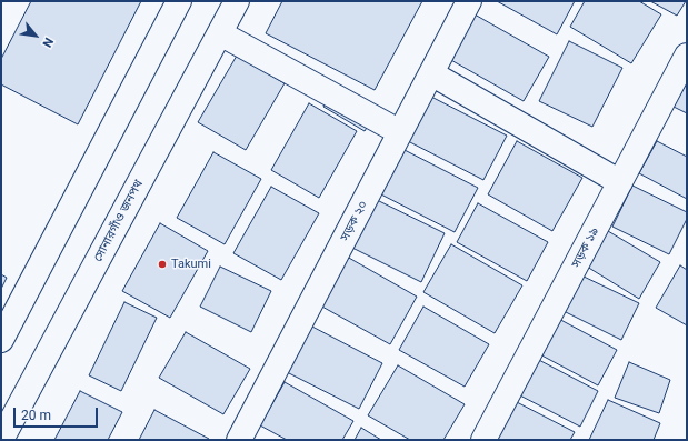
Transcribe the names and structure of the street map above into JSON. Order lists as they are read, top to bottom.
{
  "streets": {
    "street": ["সোনারগাঁও জনপথ", "সড়ক ২০", "সড়ক ১৯"]
  },
  "places": ["Takumi"],
  "scale_bar": "20 m",
  "north": "bottom right"
}
